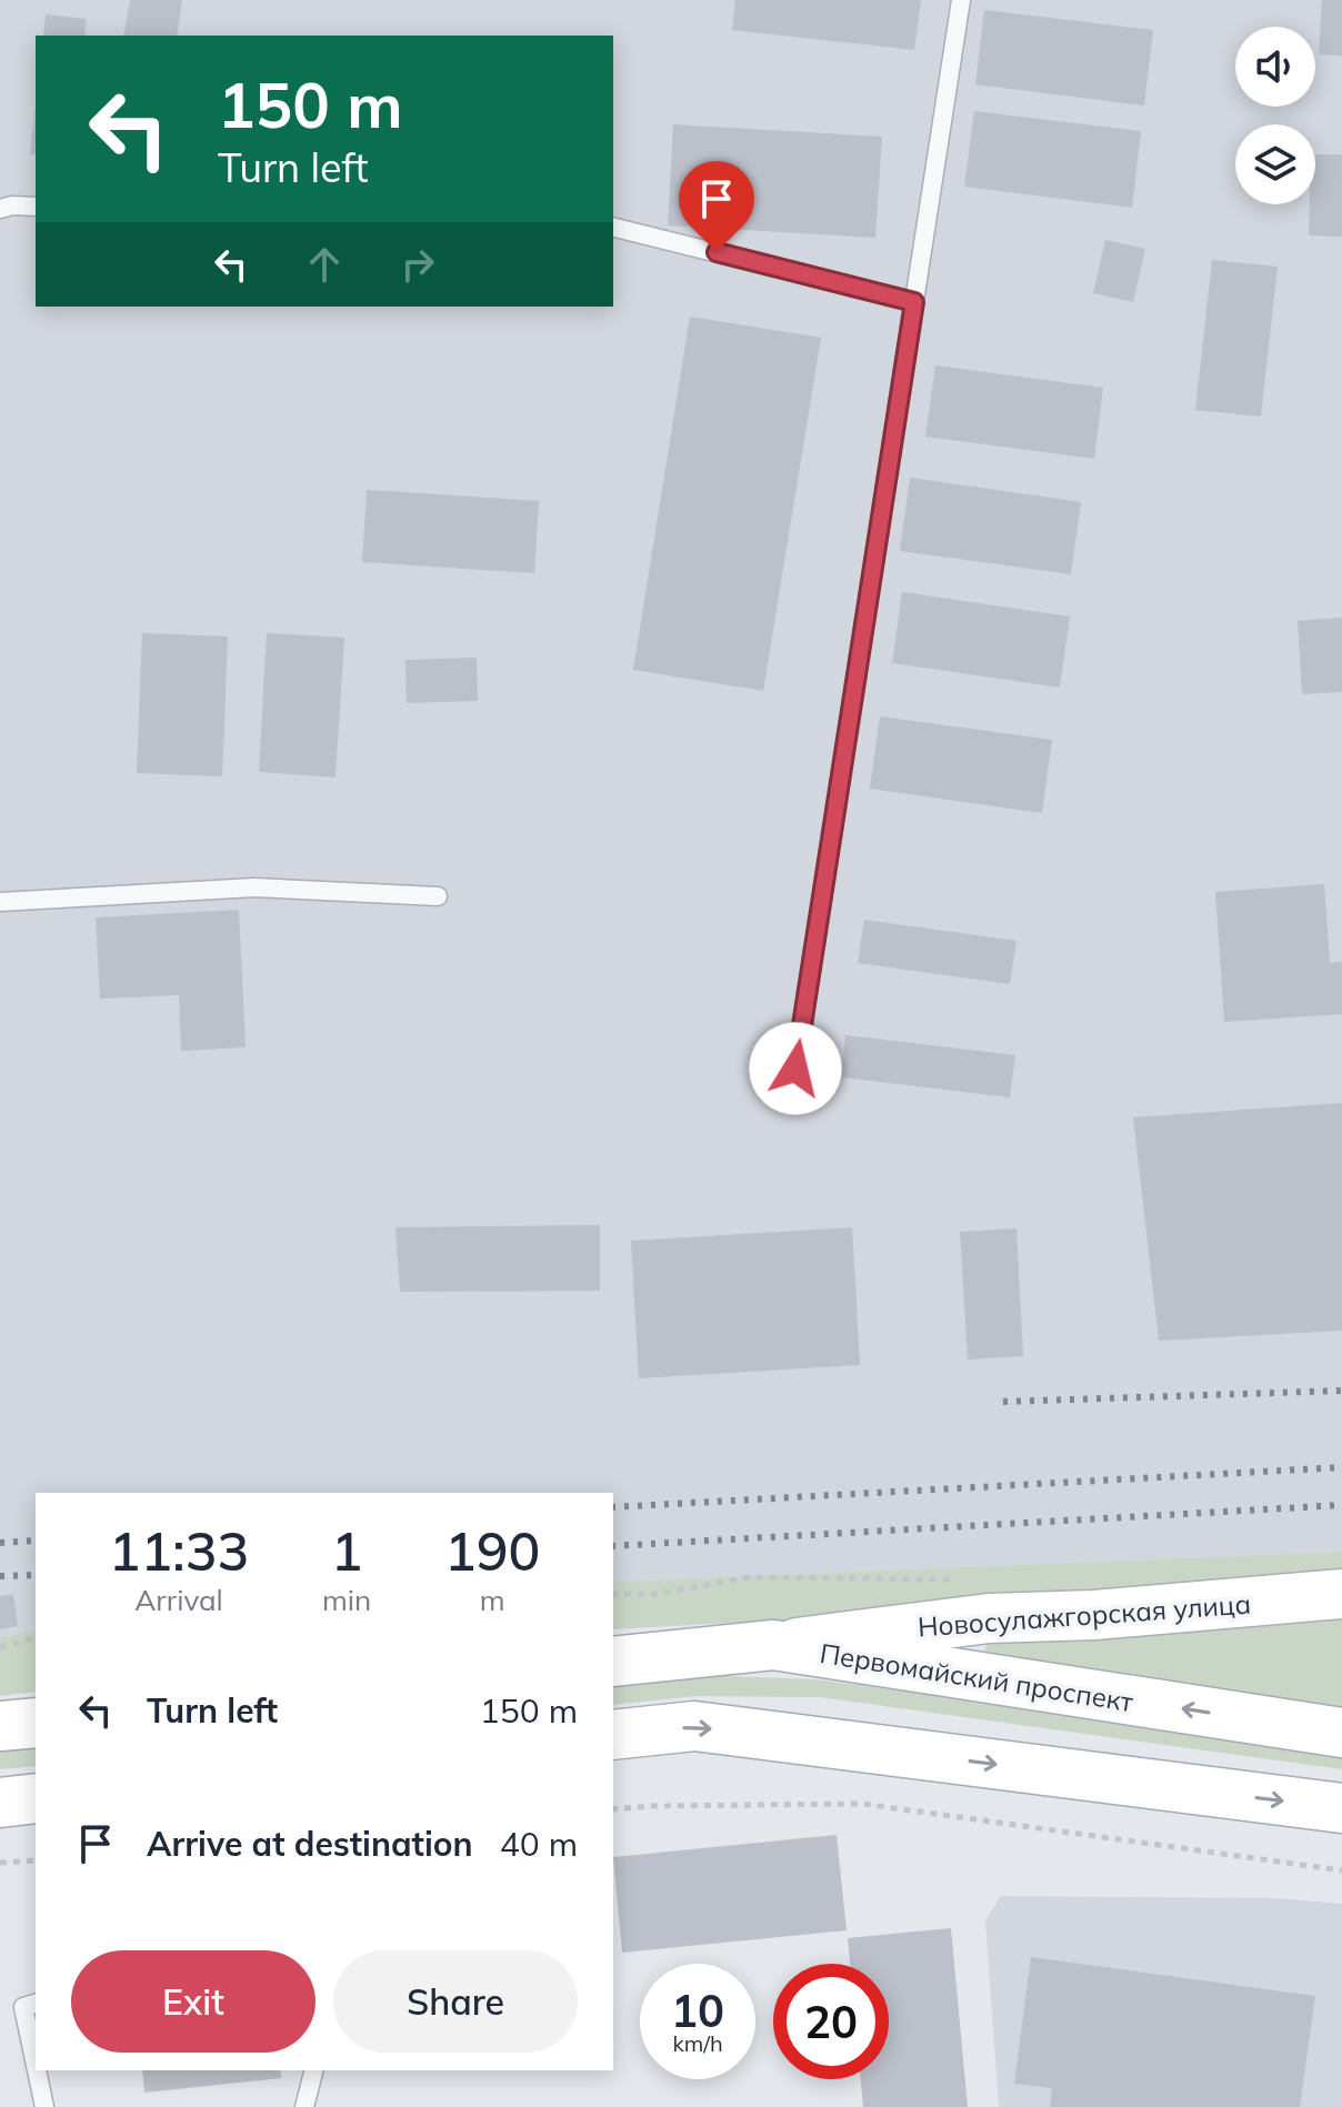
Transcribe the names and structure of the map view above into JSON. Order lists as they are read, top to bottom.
{
  "streets": {
    "main road": ["Новосулажгорская улица", "Первомайский проспект"]
  },
  "crossings": [
    ["Новосулажгорская улица", "Первомайский проспект"]
  ],
  "page": {
    "turn": ["150 m", "Turn left"],
    "eta": [
      "11:33",
      "Arrival",
      "1",
      "min",
      "190",
      "m"
    ],
    "list": [
      {
        "name": "Turn left",
        "value": "150 m"
      },
      {
        "name": "Arrive at destination",
        "value": "40 m"
      }
    ],
    "buttons": ["Exit", "Share"],
    "speed": "10 km/h",
    "limit": "20"
  }
}
